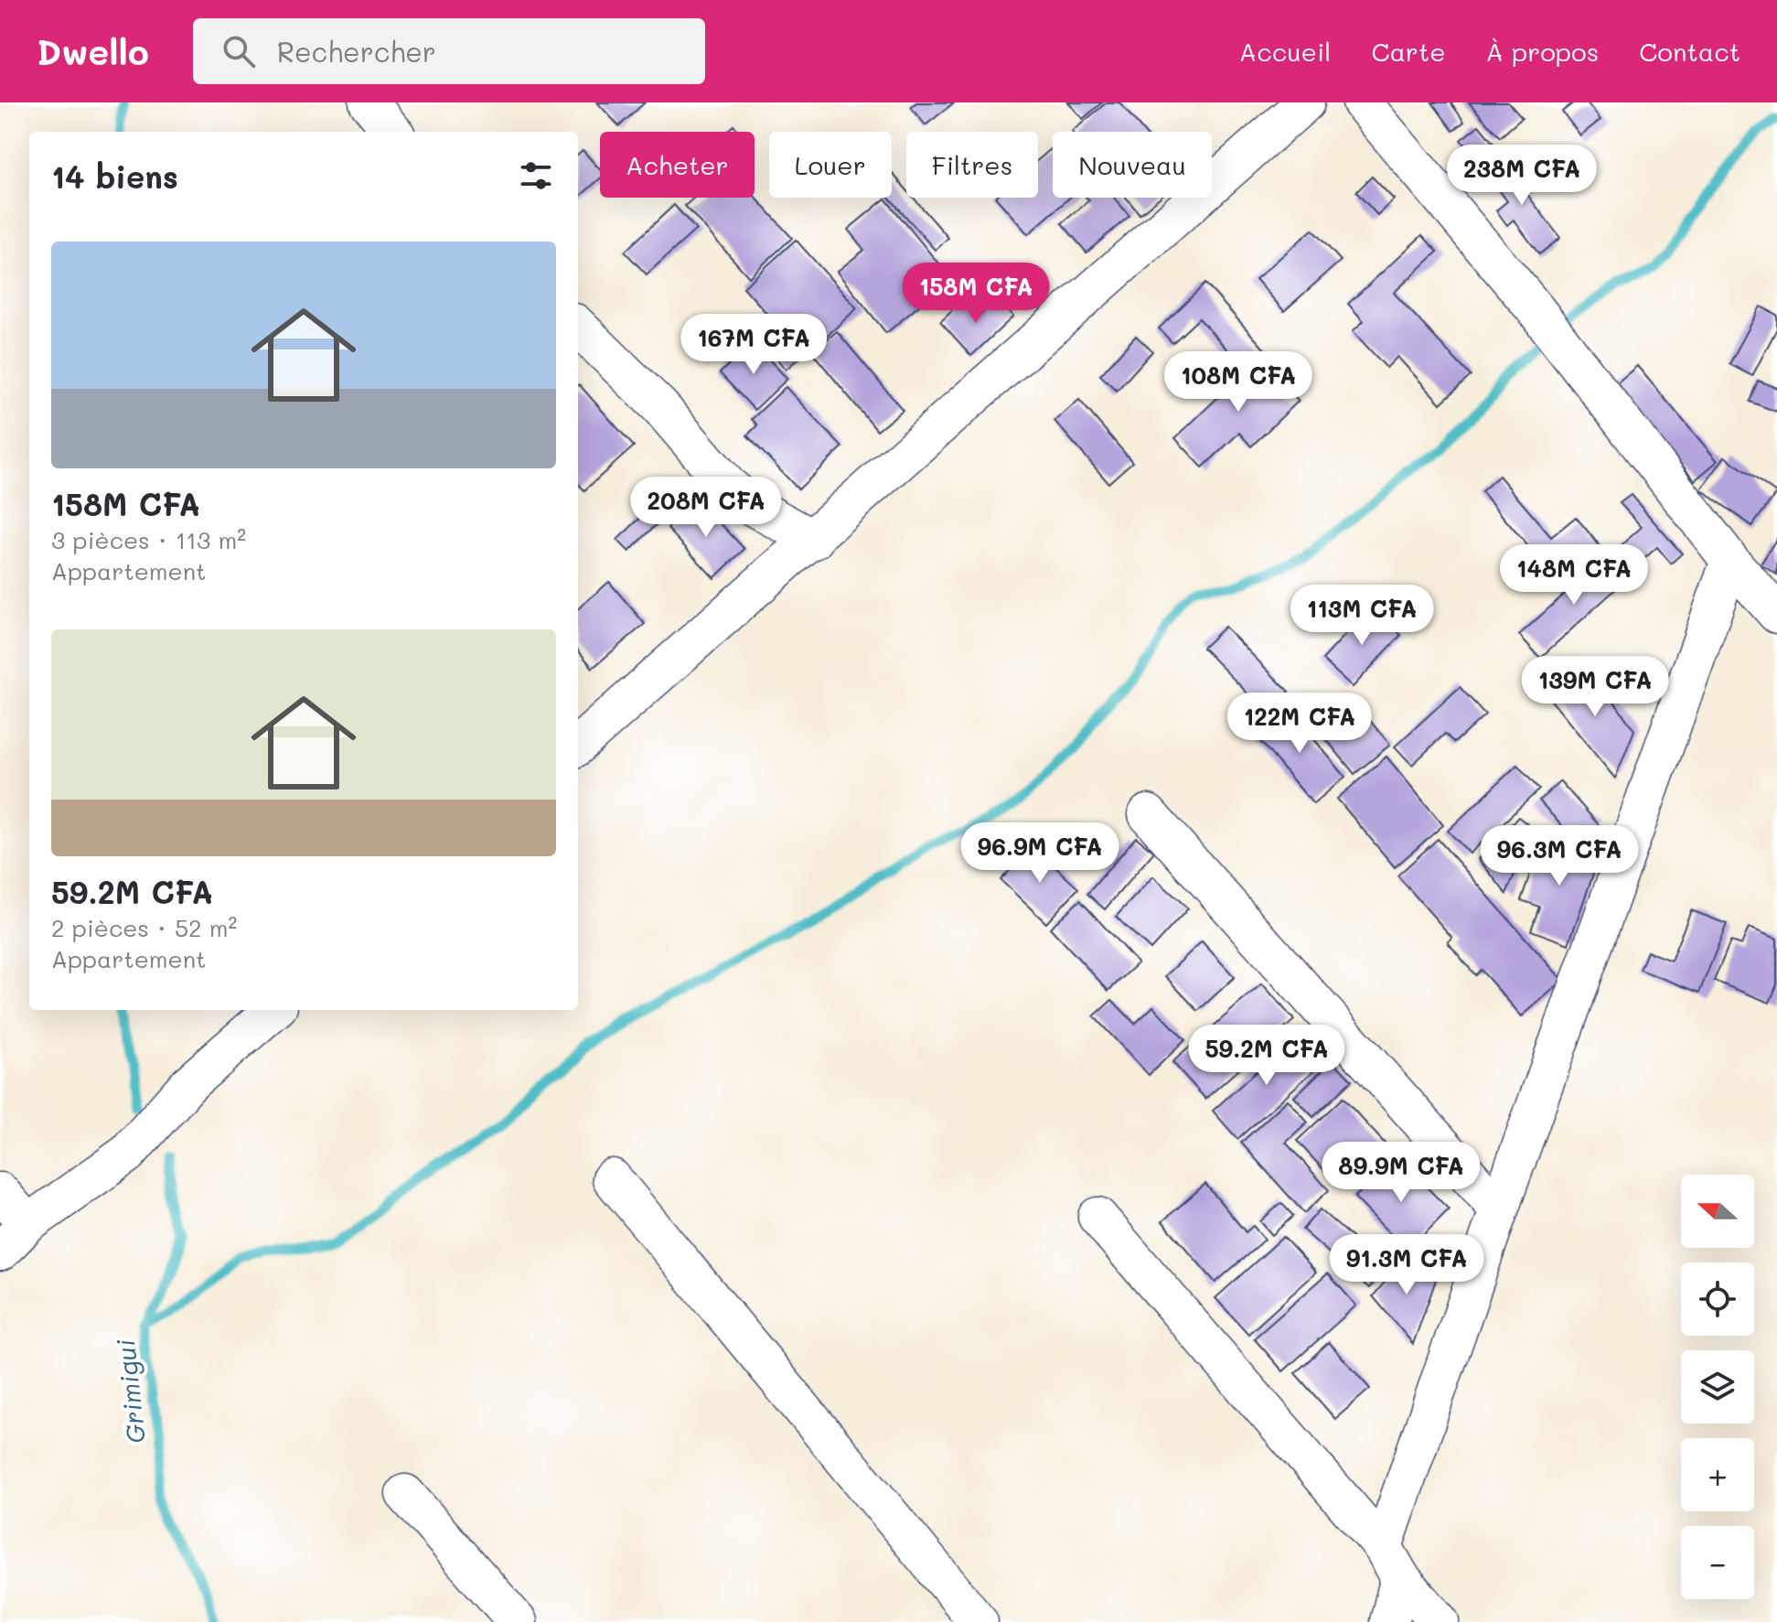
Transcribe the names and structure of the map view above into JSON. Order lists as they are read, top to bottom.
{
  "water": ["Grimigui"],
  "north": "left",
  "page": {
    "header": "Dwello",
    "search": "Rechercher",
    "nav": [
      "Accueil",
      "Carte",
      "À propos",
      "Contact"
    ],
    "chip": [
      "Acheter",
      "Louer",
      "Filtres",
      "Nouveau"
    ],
    "heading": "14 biens",
    "price": [
      "238M CFA",
      "158M CFA",
      "167M CFA",
      "108M CFA",
      "208M CFA",
      "148M CFA",
      "113M CFA",
      "139M CFA",
      "122M CFA",
      "96.9M CFA",
      "96.3M CFA",
      "59.2M CFA",
      "89.9M CFA",
      "91.3M CFA"
    ],
    "list": [
      {
        "name": "158M CFA",
        "note": "3 pièces · 113 m² · Appartement"
      },
      {
        "name": "59.2M CFA",
        "note": "2 pièces · 52 m² · Appartement"
      }
    ],
    "map_buttons": ["+", "−"]
  }
}
